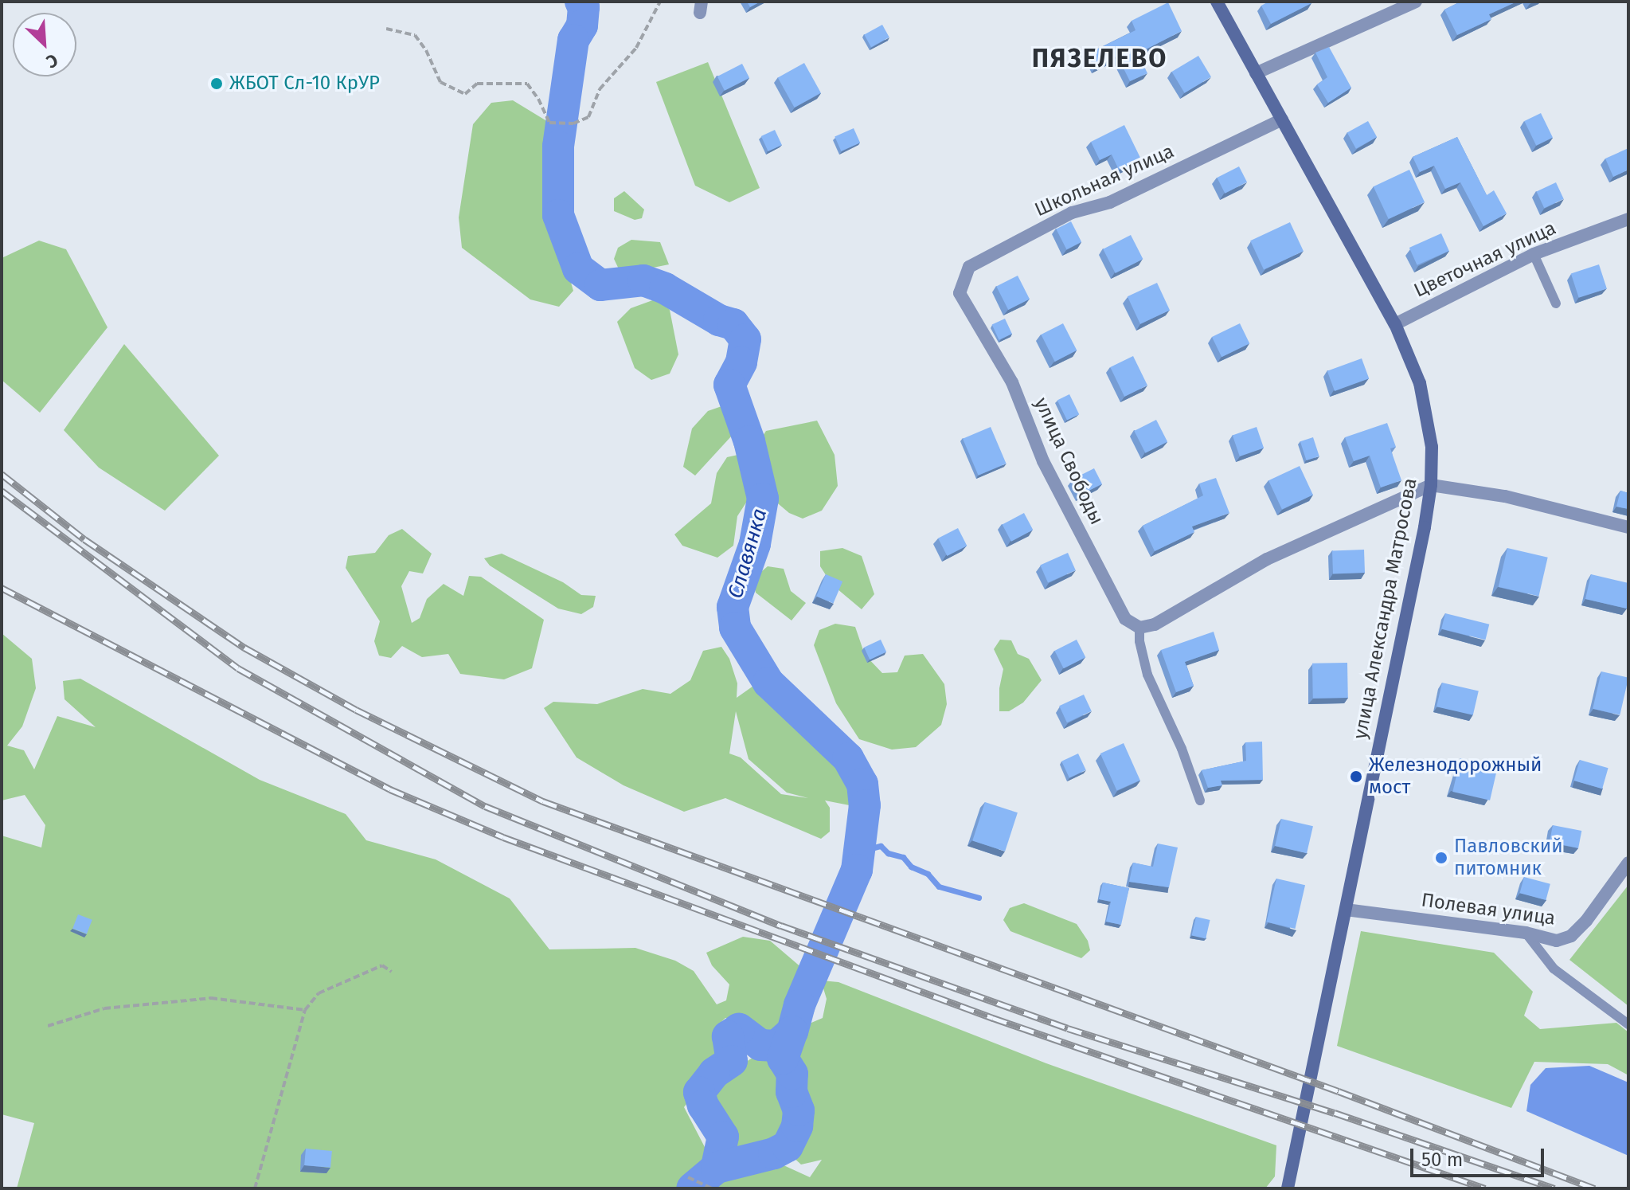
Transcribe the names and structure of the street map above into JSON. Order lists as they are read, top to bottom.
{
  "streets": {
    "main road": ["улица Александра Матросова"],
    "street": [
      "Школьная улица",
      "Цветочная улица",
      "улица Свободы",
      "Полевая улица"
    ]
  },
  "crossings": [
    ["Школьная улица", "улица Свободы"],
    ["Школьная улица", "улица Александра Матросова"],
    ["Цветочная улица", "улица Александра Матросова"],
    ["улица Александра Матросова", "Полевая улица"]
  ],
  "districts": ["ПЯЗЕЛЕВО"],
  "water": ["Славянка"],
  "places": ["ЖБОТ Сл-10 КрУР", "Железнодорожный мост", "Павловский питомник"],
  "scale_bar": "50 m",
  "north": "bottom right"
}
